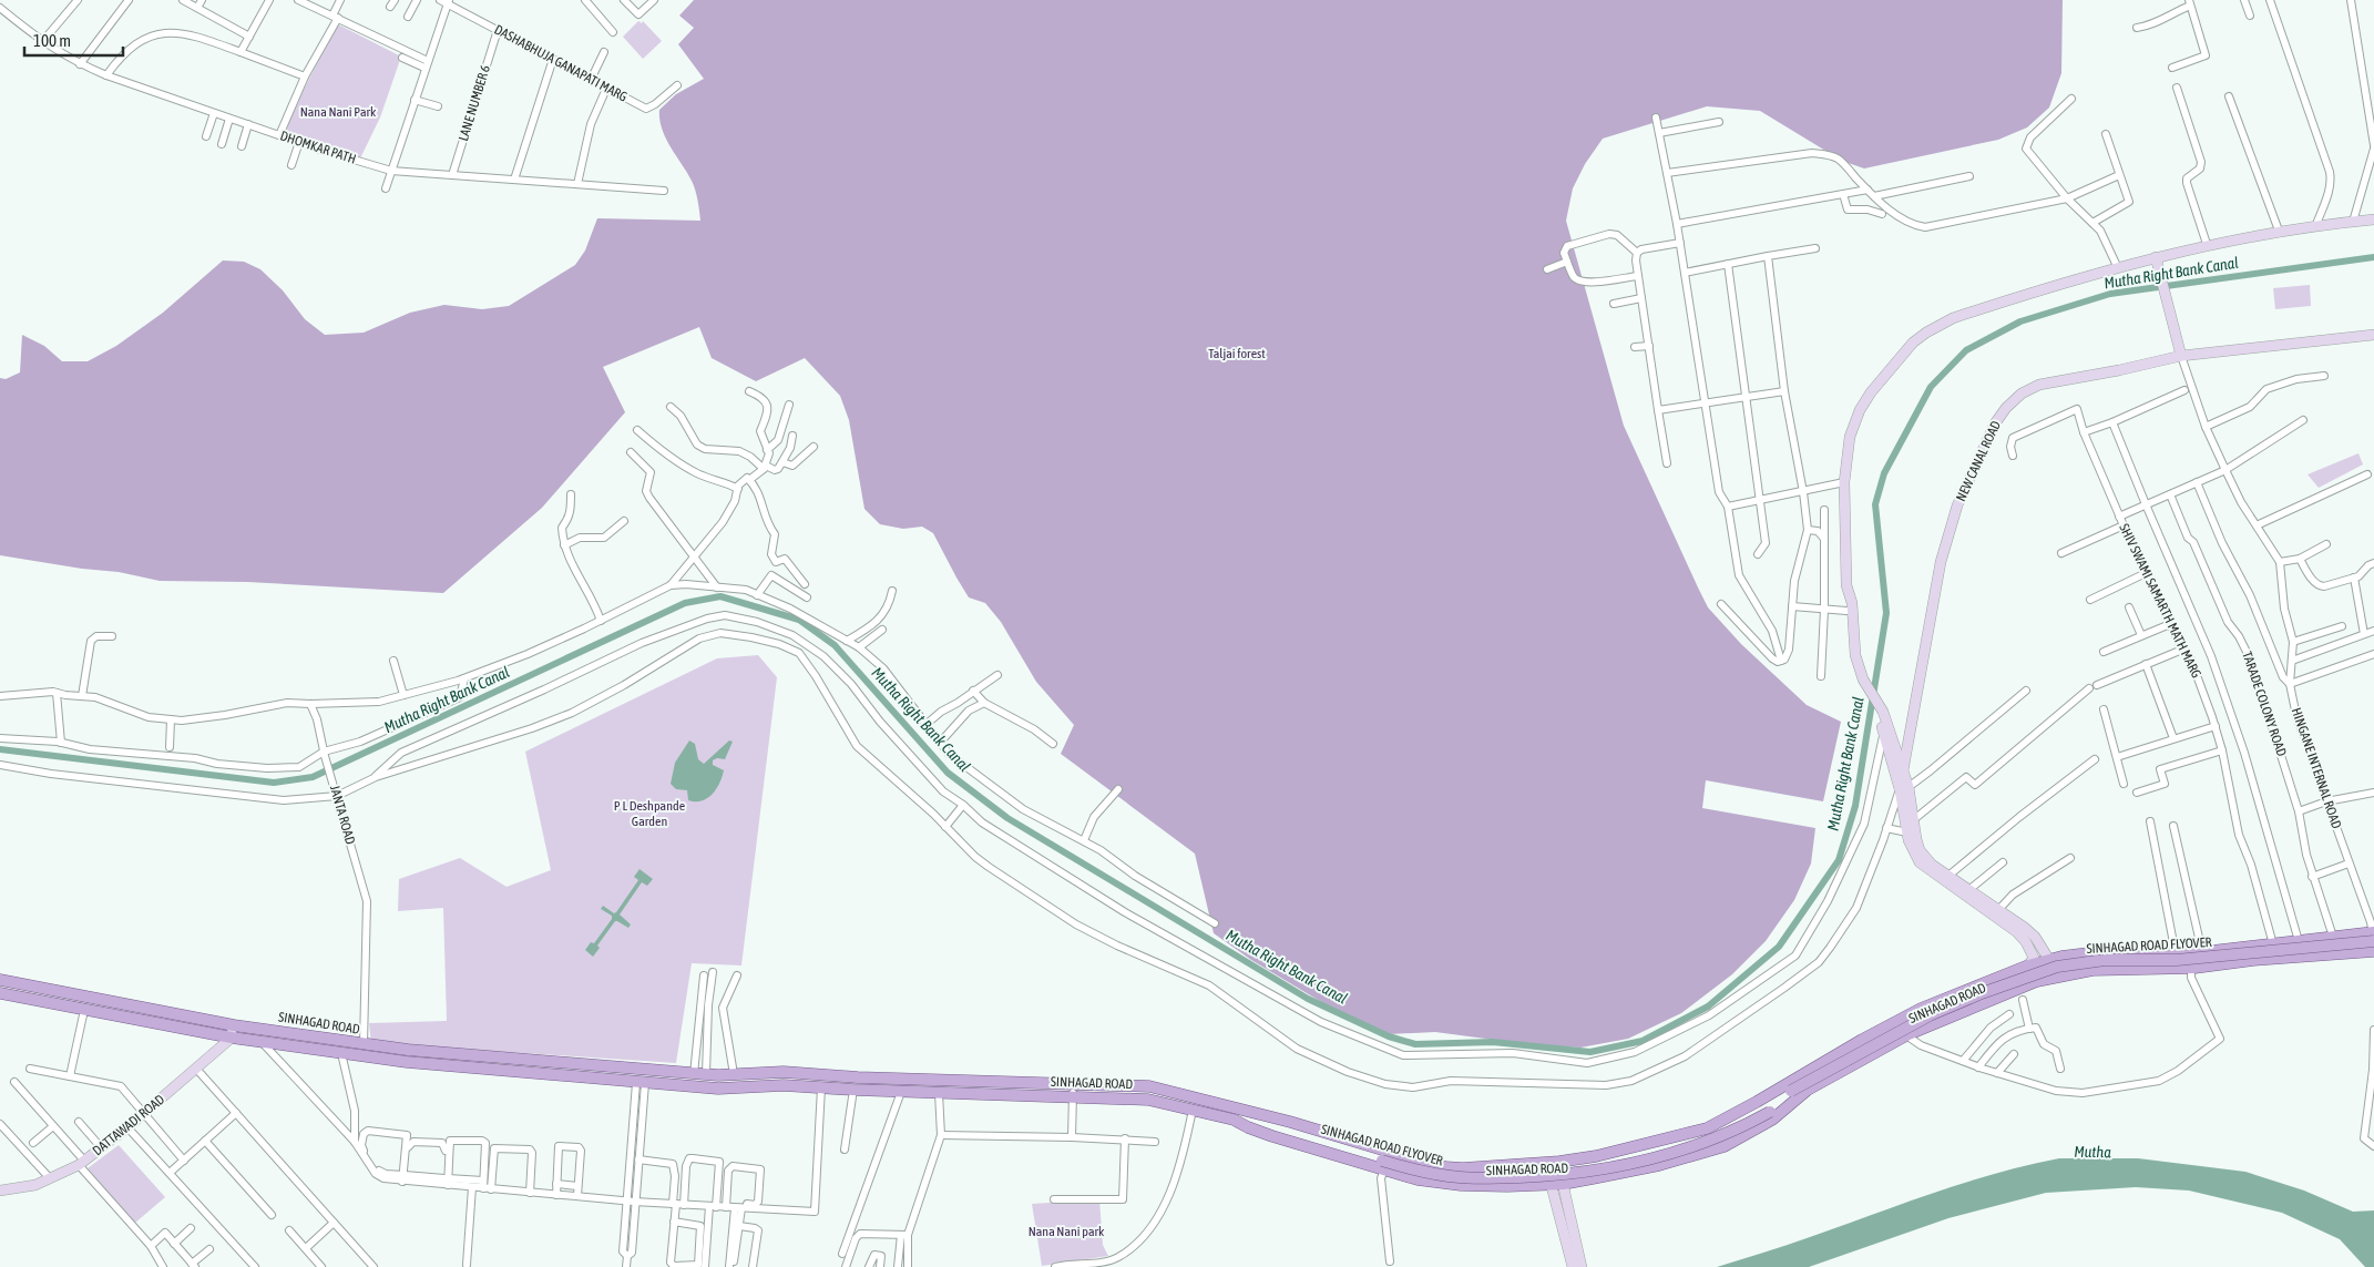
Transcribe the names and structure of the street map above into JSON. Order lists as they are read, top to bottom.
{
  "streets": {
    "main road": ["SINHAGAD ROAD FLYOVER", "SINHAGAD ROAD"],
    "street": [
      "DASHABHUJA GANAPATI MARG",
      "LANE NUMBER 6",
      "DHOMKAR PATH",
      "NEW CANAL ROAD",
      "SHIV SWAMI SAMARTH MATH MARG",
      "TARADE COLONY ROAD",
      "HINGANE INTERNAL ROAD",
      "JANTA ROAD",
      "DATTAWADI ROAD"
    ]
  },
  "crossings": [
    ["DASHABHUJA GANAPATI MARG", "LANE NUMBER 6"],
    ["LANE NUMBER 6", "DHOMKAR PATH"],
    ["NEW CANAL ROAD", "HINGANE INTERNAL ROAD"],
    ["SHIV SWAMI SAMARTH MATH MARG", "SINHAGAD ROAD"],
    ["TARADE COLONY ROAD", "SINHAGAD ROAD"],
    ["HINGANE INTERNAL ROAD", "SINHAGAD ROAD FLYOVER"],
    ["HINGANE INTERNAL ROAD", "SINHAGAD ROAD"],
    ["JANTA ROAD", "SINHAGAD ROAD"],
    ["SINHAGAD ROAD FLYOVER", "SINHAGAD ROAD"],
    ["SINHAGAD ROAD", "DATTAWADI ROAD"]
  ],
  "water": ["Mutha Right Bank Canal", "Mutha"],
  "parks": [
    "Nana Nani Park",
    "Taljai forest",
    "P L Deshpande Garden",
    "Nana Nani park"
  ],
  "scale_bar": "100 m"
}
